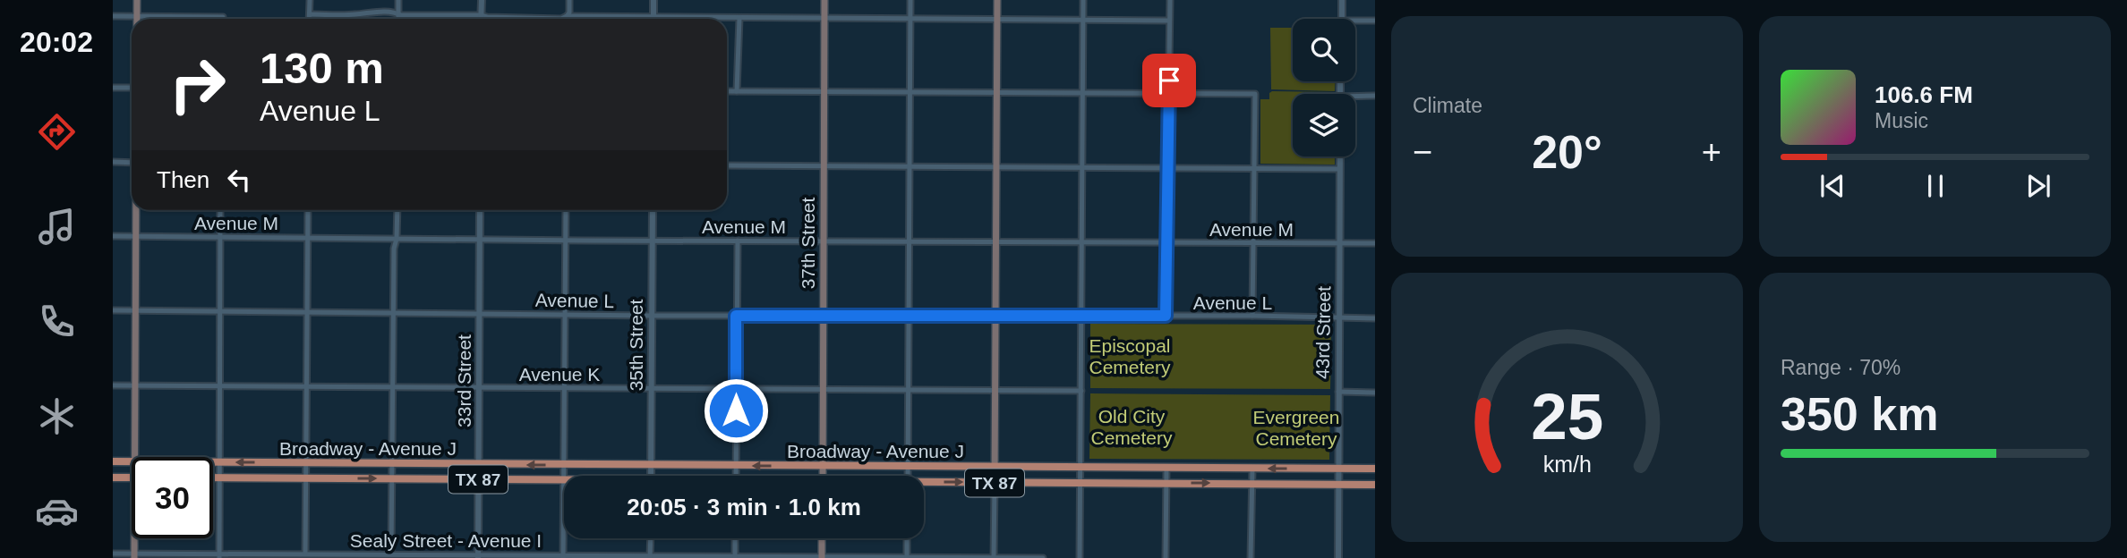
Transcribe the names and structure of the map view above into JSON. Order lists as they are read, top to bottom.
{
  "streets": {
    "main road": ["37th Street", "Broadway - Avenue J", "TX 87"],
    "street": [
      "Avenue M",
      "Avenue L",
      "43rd Street",
      "35th Street",
      "Avenue K",
      "33rd Street",
      "Sealy Street - Avenue I"
    ]
  },
  "crossings": [
    ["Avenue M", "37th Street"],
    ["Avenue M", "43rd Street"],
    ["Avenue M", "35th Street"],
    ["Avenue M", "33rd Street"],
    ["37th Street", "Avenue L"],
    ["37th Street", "Avenue K"],
    ["37th Street", "Broadway - Avenue J"],
    ["Avenue L", "43rd Street"],
    ["Avenue L", "35th Street"],
    ["Avenue L", "33rd Street"],
    ["43rd Street", "Broadway - Avenue J"],
    ["35th Street", "Avenue K"],
    ["35th Street", "Broadway - Avenue J"],
    ["Avenue K", "33rd Street"],
    ["33rd Street", "Broadway - Avenue J"],
    ["33rd Street", "Sealy Street - Avenue I"]
  ],
  "parks": ["Episcopal Cemetery", "Old City Cemetery", "Evergreen Cemetery"],
  "page": {
    "tabs": "20:02",
    "tile": [
      "Climate",
      ["Range · 70%", "350 km"]
    ],
    "turn": ["130 m", "Avenue L"],
    "song": ["106.6 FM", "Music"],
    "heat": ["−", "20°", "+"],
    "then": "Then",
    "limit": "30",
    "trip": "20:05 · 3 min · 1.0 km",
    "gauge": ["25", "km/h"]
  }
}
